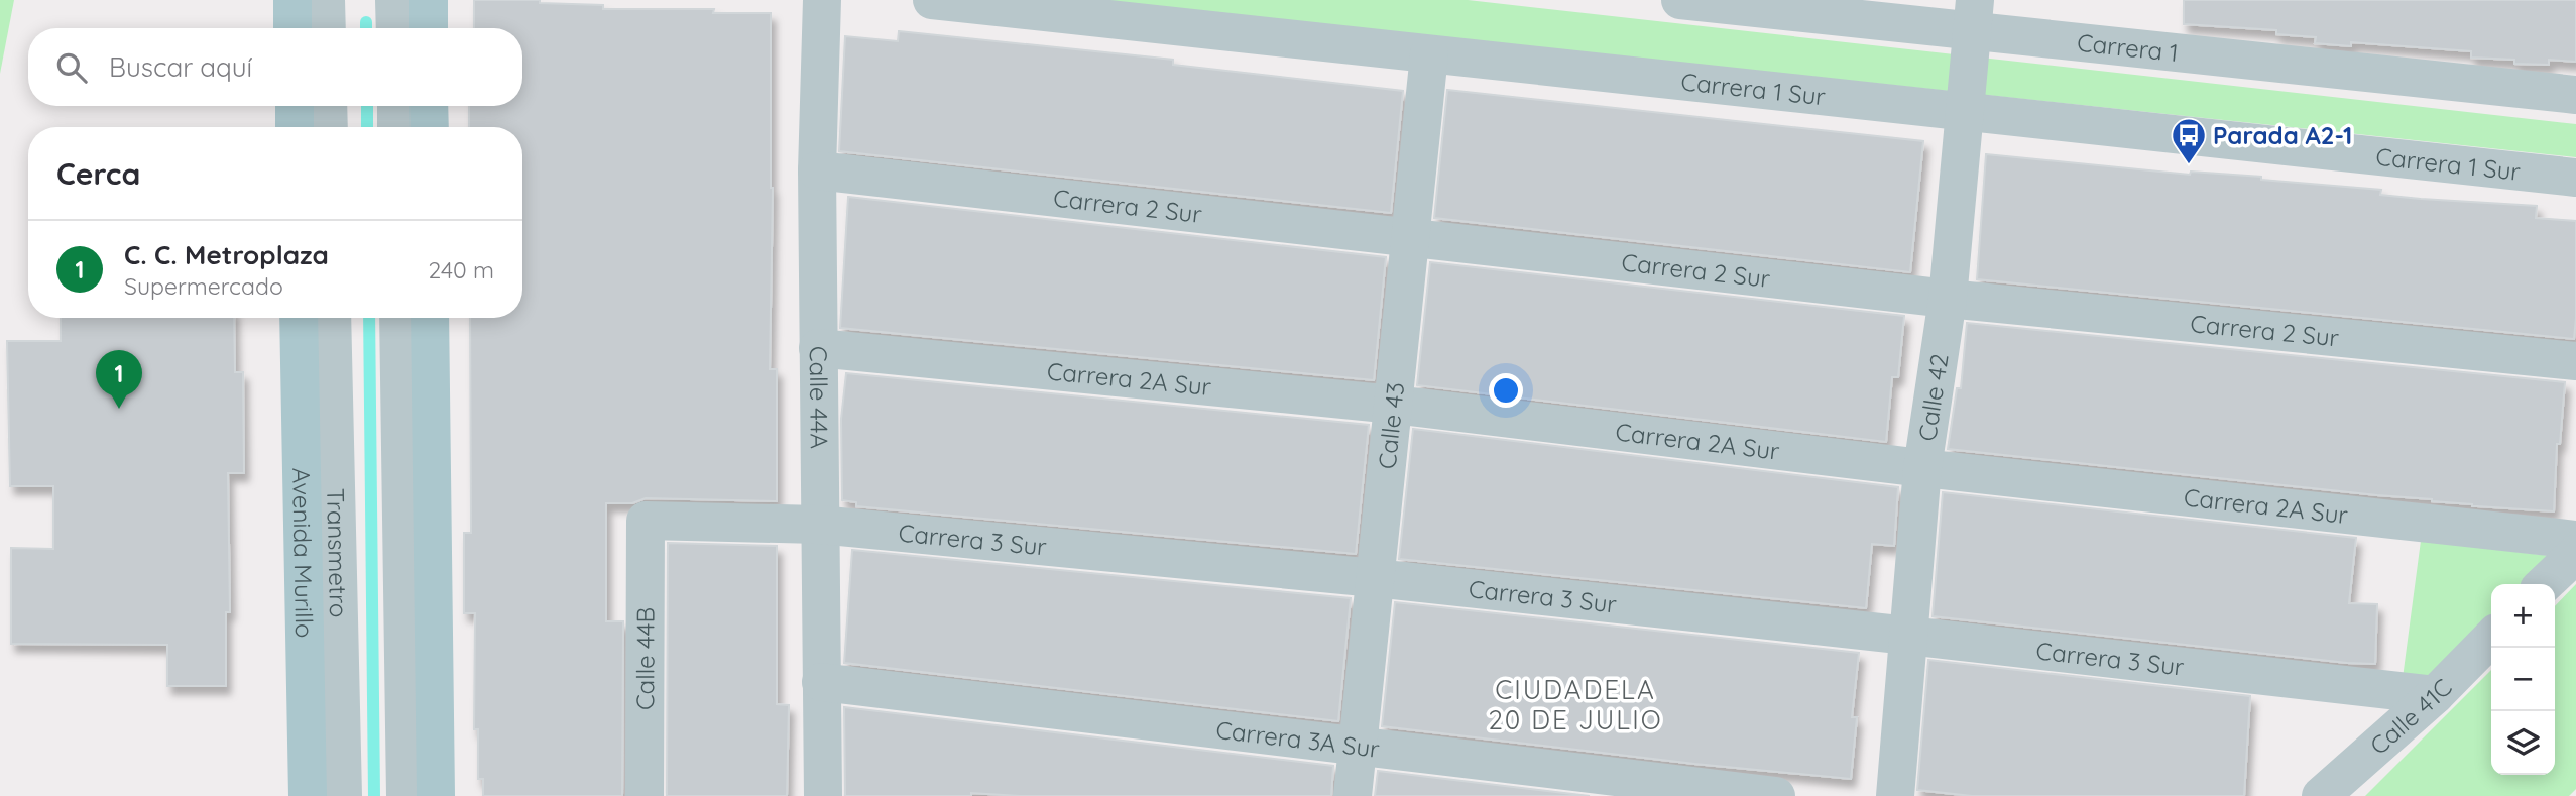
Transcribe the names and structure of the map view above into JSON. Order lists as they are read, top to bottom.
{
  "streets": {
    "main road": ["Avenida Murillo"],
    "street": [
      "Carrera 1",
      "Carrera 1 Sur",
      "Carrera 2 Sur",
      "Carrera 2A Sur",
      "Calle 44A",
      "Calle 42",
      "Calle 43",
      "Carrera 3 Sur",
      "Transmetro",
      "Calle 44B",
      "Calle 41C",
      "Carrera 3A Sur"
    ]
  },
  "crossings": [
    ["Carrera 1", "Calle 42"],
    ["Carrera 1 Sur", "Calle 42"],
    ["Carrera 1 Sur", "Calle 43"],
    ["Carrera 2 Sur", "Calle 44A"],
    ["Carrera 2 Sur", "Calle 42"],
    ["Carrera 2 Sur", "Calle 43"],
    ["Carrera 2A Sur", "Calle 44A"],
    ["Carrera 2A Sur", "Calle 42"],
    ["Carrera 2A Sur", "Calle 43"],
    ["Calle 44A", "Carrera 3 Sur"],
    ["Calle 44A", "Carrera 3A Sur"],
    ["Calle 42", "Carrera 3 Sur"],
    ["Calle 43", "Carrera 3 Sur"],
    ["Calle 43", "Carrera 3A Sur"],
    ["Carrera 3 Sur", "Calle 44B"],
    ["Carrera 3 Sur", "Calle 41C"]
  ],
  "districts": ["CIUDADELA 20 DE JULIO"],
  "places": {
    "bus stop": ["Parada A2-1"]
  },
  "page": {
    "search": "Buscar aquí",
    "heading": "Cerca",
    "list": [
      {
        "mark": "1",
        "name": "C. C. Metroplaza",
        "note": "Supermercado",
        "value": "240 m"
      }
    ],
    "pins": "1",
    "map_buttons": ["+", "−"]
  }
}
